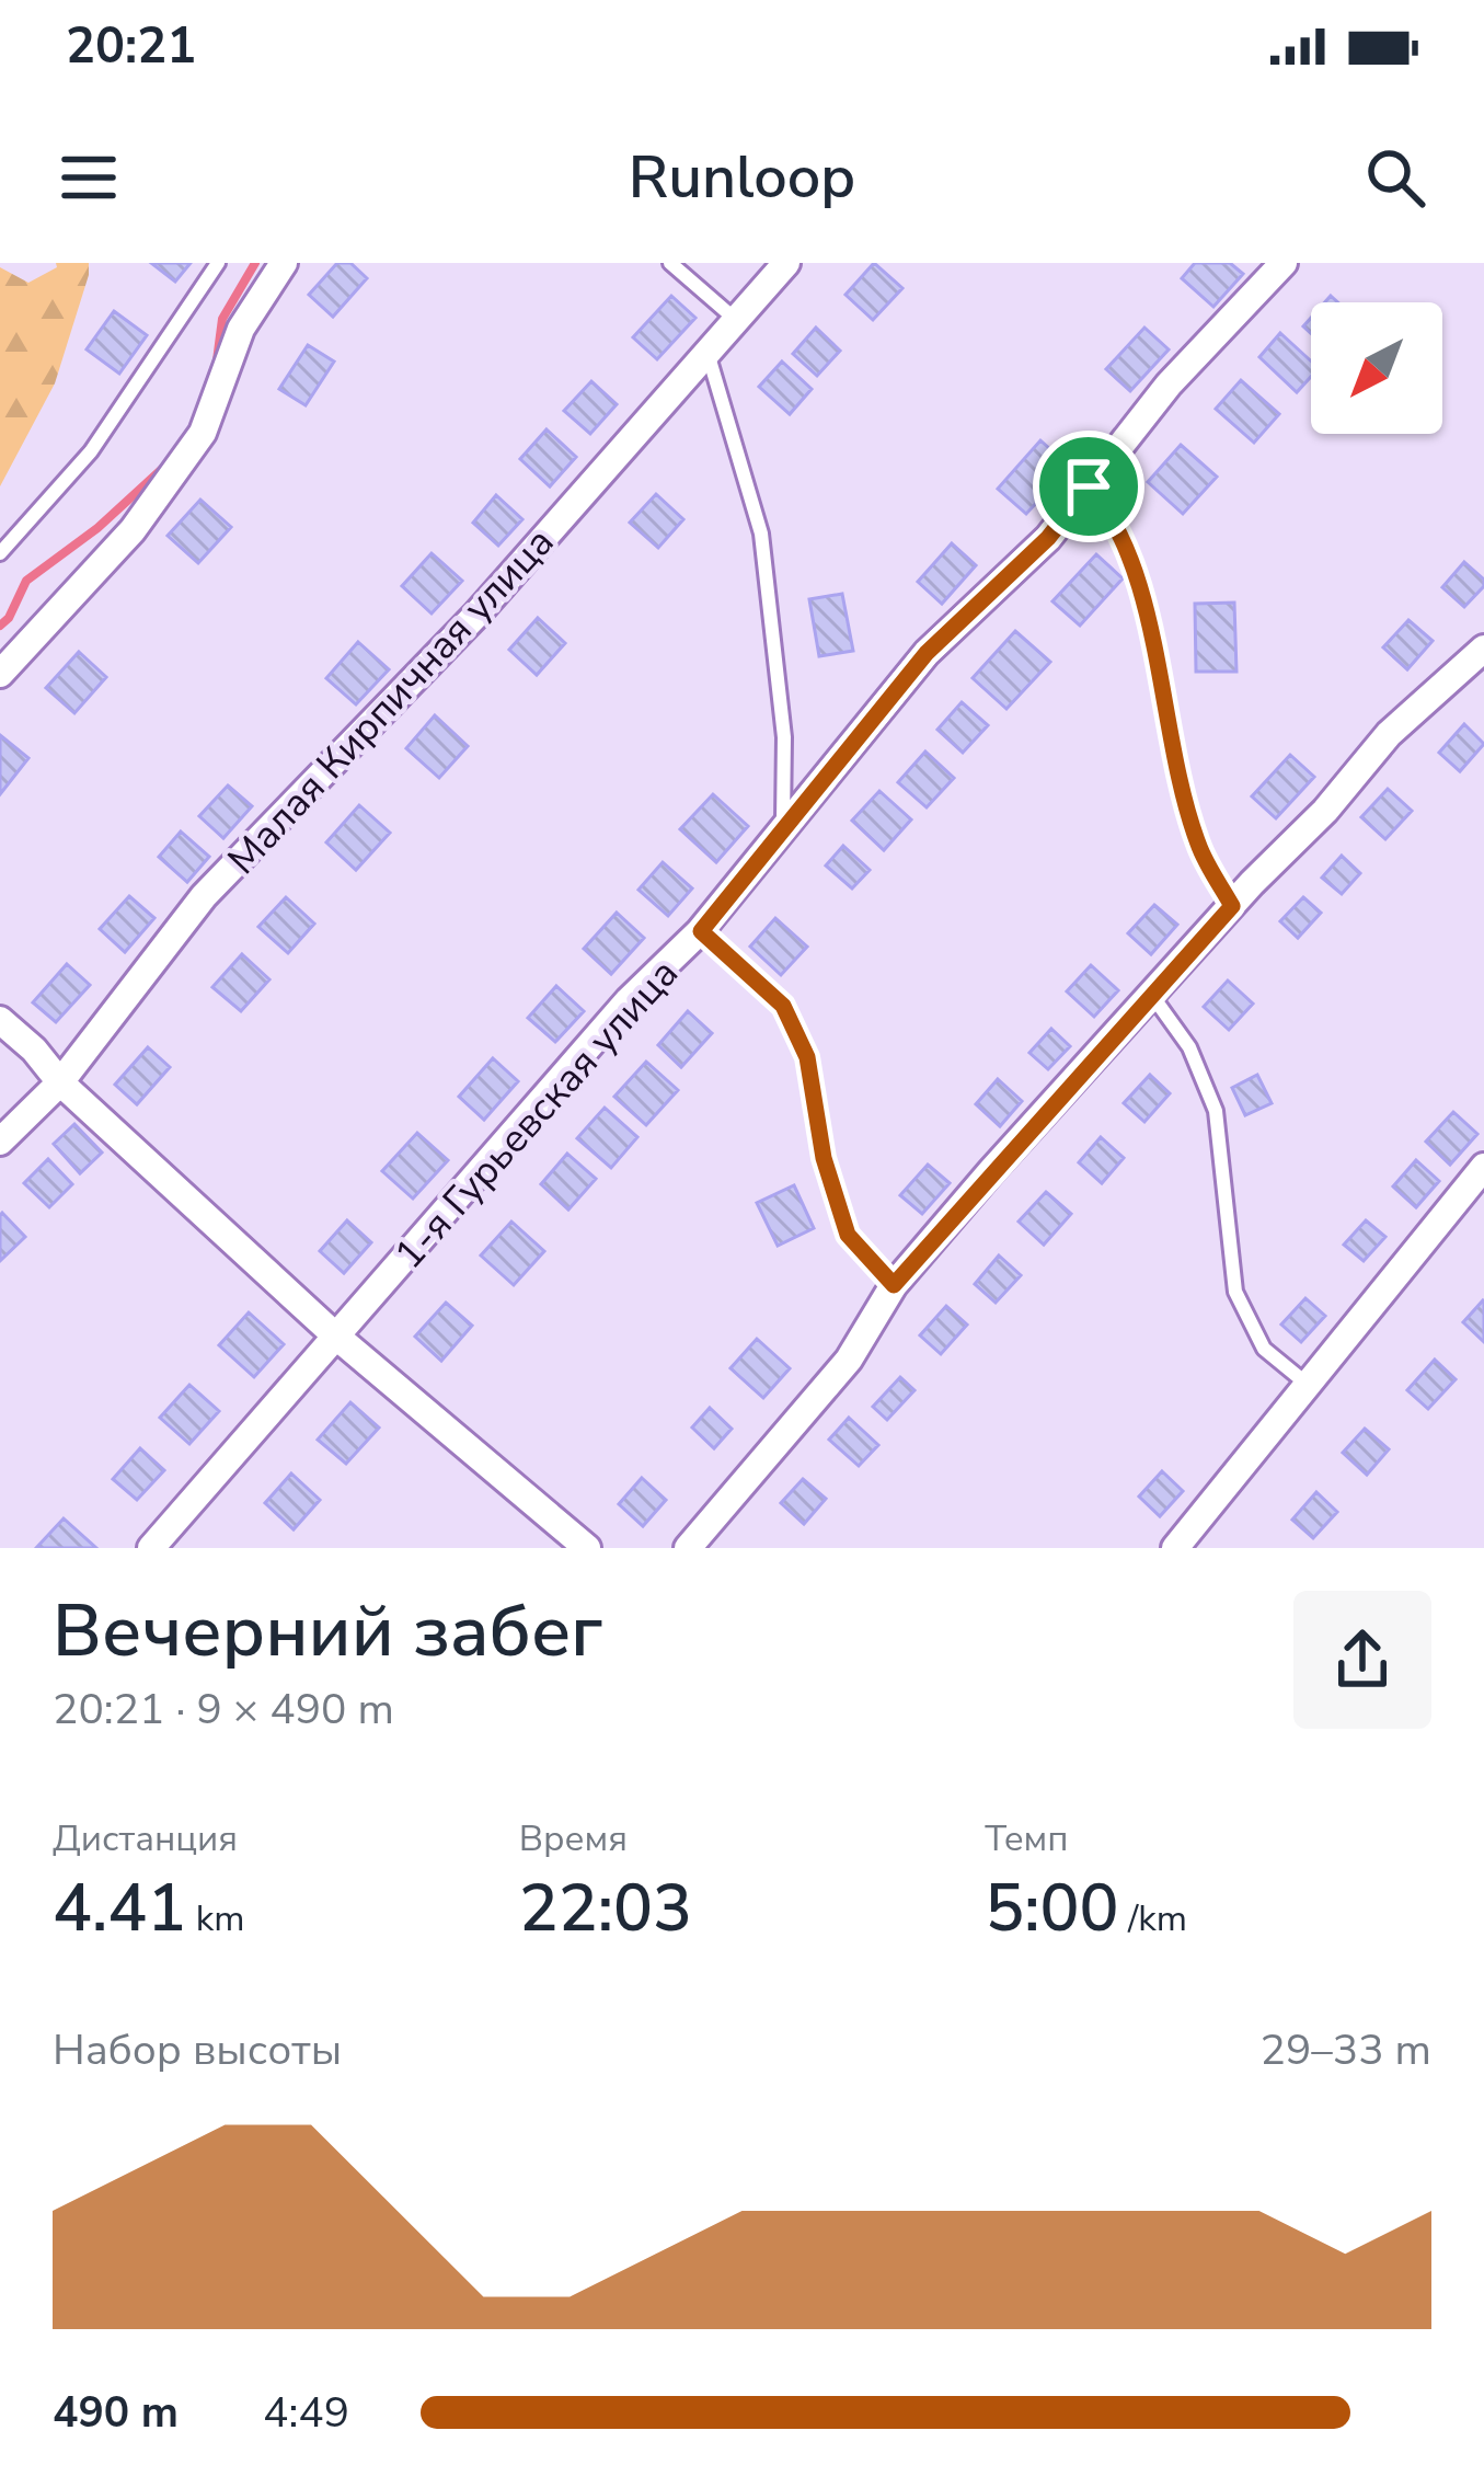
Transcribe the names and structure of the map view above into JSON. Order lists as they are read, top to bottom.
{
  "streets": {
    "street": ["Малая Кирпичная улица", "1-я Гурьевская улица"]
  },
  "north": "bottom left",
  "page": {
    "status": "20:21",
    "header": "Runloop",
    "heading": ["Вечерний забег", "20:21 · 9 × 490 m"],
    "stats": [
      ["Дистанция", "4.41 km"],
      ["Время", "22:03"],
      ["Темп", "5:00 /km"]
    ],
    "chart": ["Набор высоты", "29–33 m"],
    "list": [
      {
        "name": "490 m",
        "note": "4:49"
      }
    ]
  }
}
